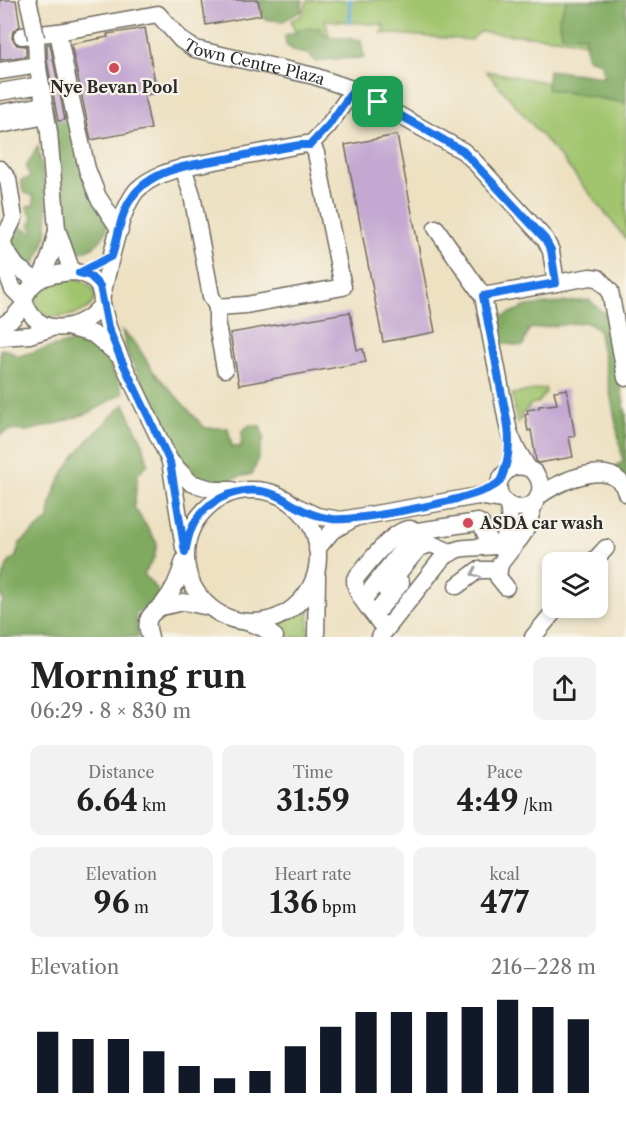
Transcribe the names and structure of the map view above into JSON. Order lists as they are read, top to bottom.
{
  "streets": {
    "street": ["Town Centre Plaza"]
  },
  "places": ["Nye Bevan Pool", "ASDA car wash"],
  "page": {
    "heading": ["Morning run", "06:29 · 8 × 830 m"],
    "stats": [
      ["Distance", "6.64 km"],
      ["Time", "31:59"],
      ["Pace", "4:49 /km"],
      ["Elevation", "96 m"],
      ["Heart rate", "136 bpm"],
      ["kcal", "477"]
    ],
    "chart": ["Elevation", "216–228 m"]
  }
}
